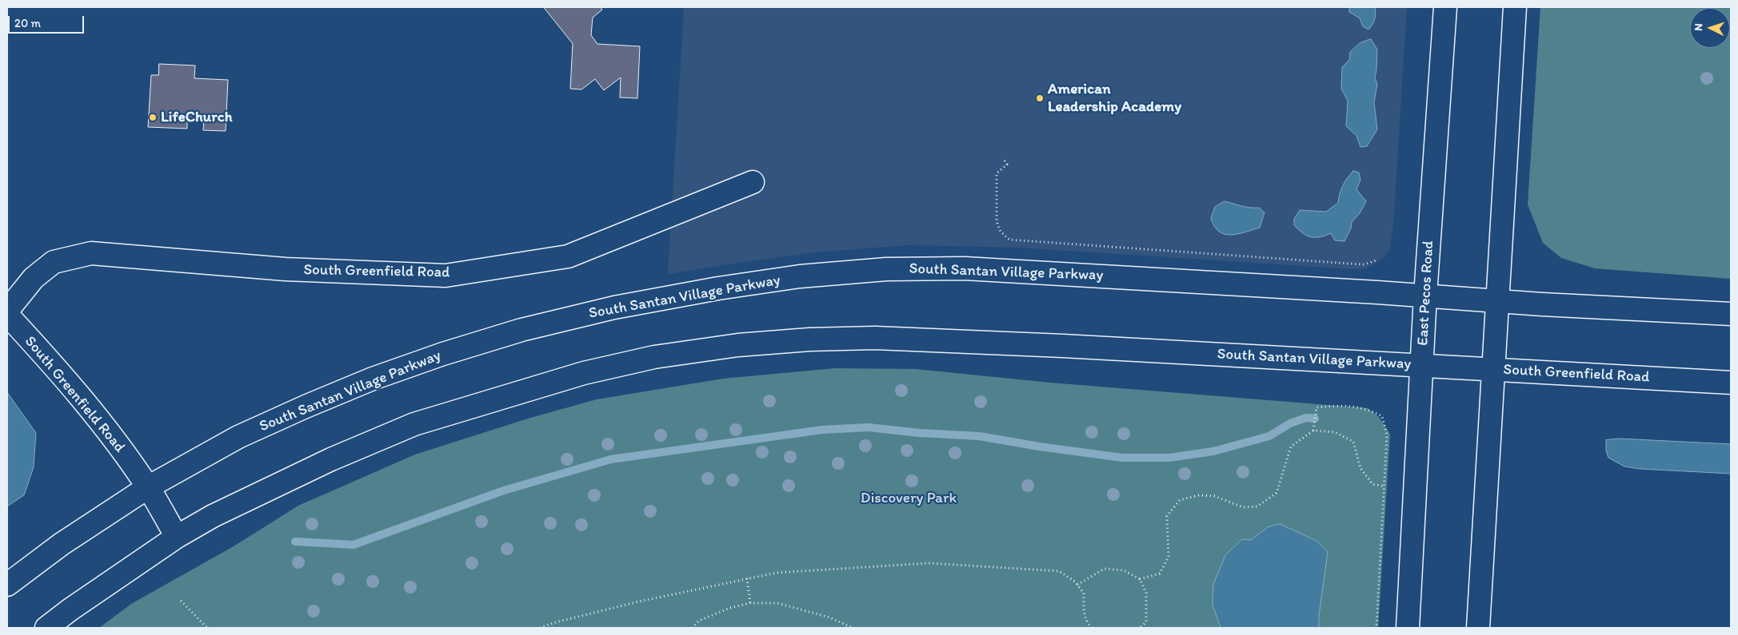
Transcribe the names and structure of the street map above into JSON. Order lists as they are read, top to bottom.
{
  "streets": {
    "main road": ["South Greenfield Road", "South Santan Village Parkway", "East Pecos Road"]
  },
  "crossings": [
    ["South Greenfield Road", "South Santan Village Parkway"],
    ["South Greenfield Road", "East Pecos Road"],
    ["South Santan Village Parkway", "East Pecos Road"]
  ],
  "parks": ["Discovery Park"],
  "places": ["American Leadership Academy", "LifeChurch"],
  "scale_bar": "20 m",
  "north": "left"
}
